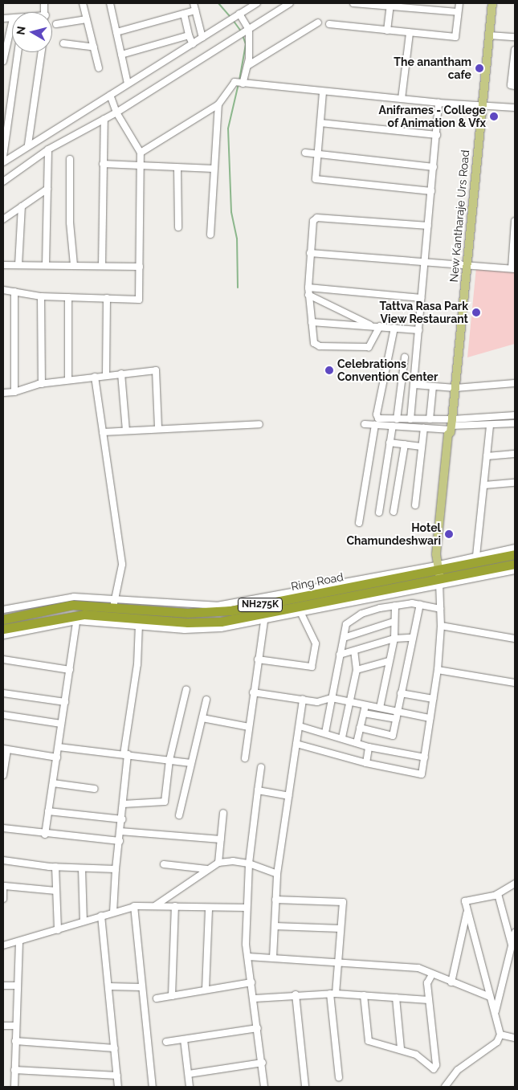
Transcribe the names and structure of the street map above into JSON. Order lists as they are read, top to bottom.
{
  "streets": {
    "highway": ["Ring Road", "NH275K"],
    "main road": ["New Kantharaje Urs Road"]
  },
  "crossings": [
    ["New Kantharaje Urs Road", "Ring Road"]
  ],
  "places": [
    "The anantham cafe",
    "Aniframes - College of Animation & Vfx",
    "Tattva Rasa Park View Restaurant",
    "Celebrations Convention Center",
    "Hotel Chamundeshwari"
  ],
  "north": "left"
}
